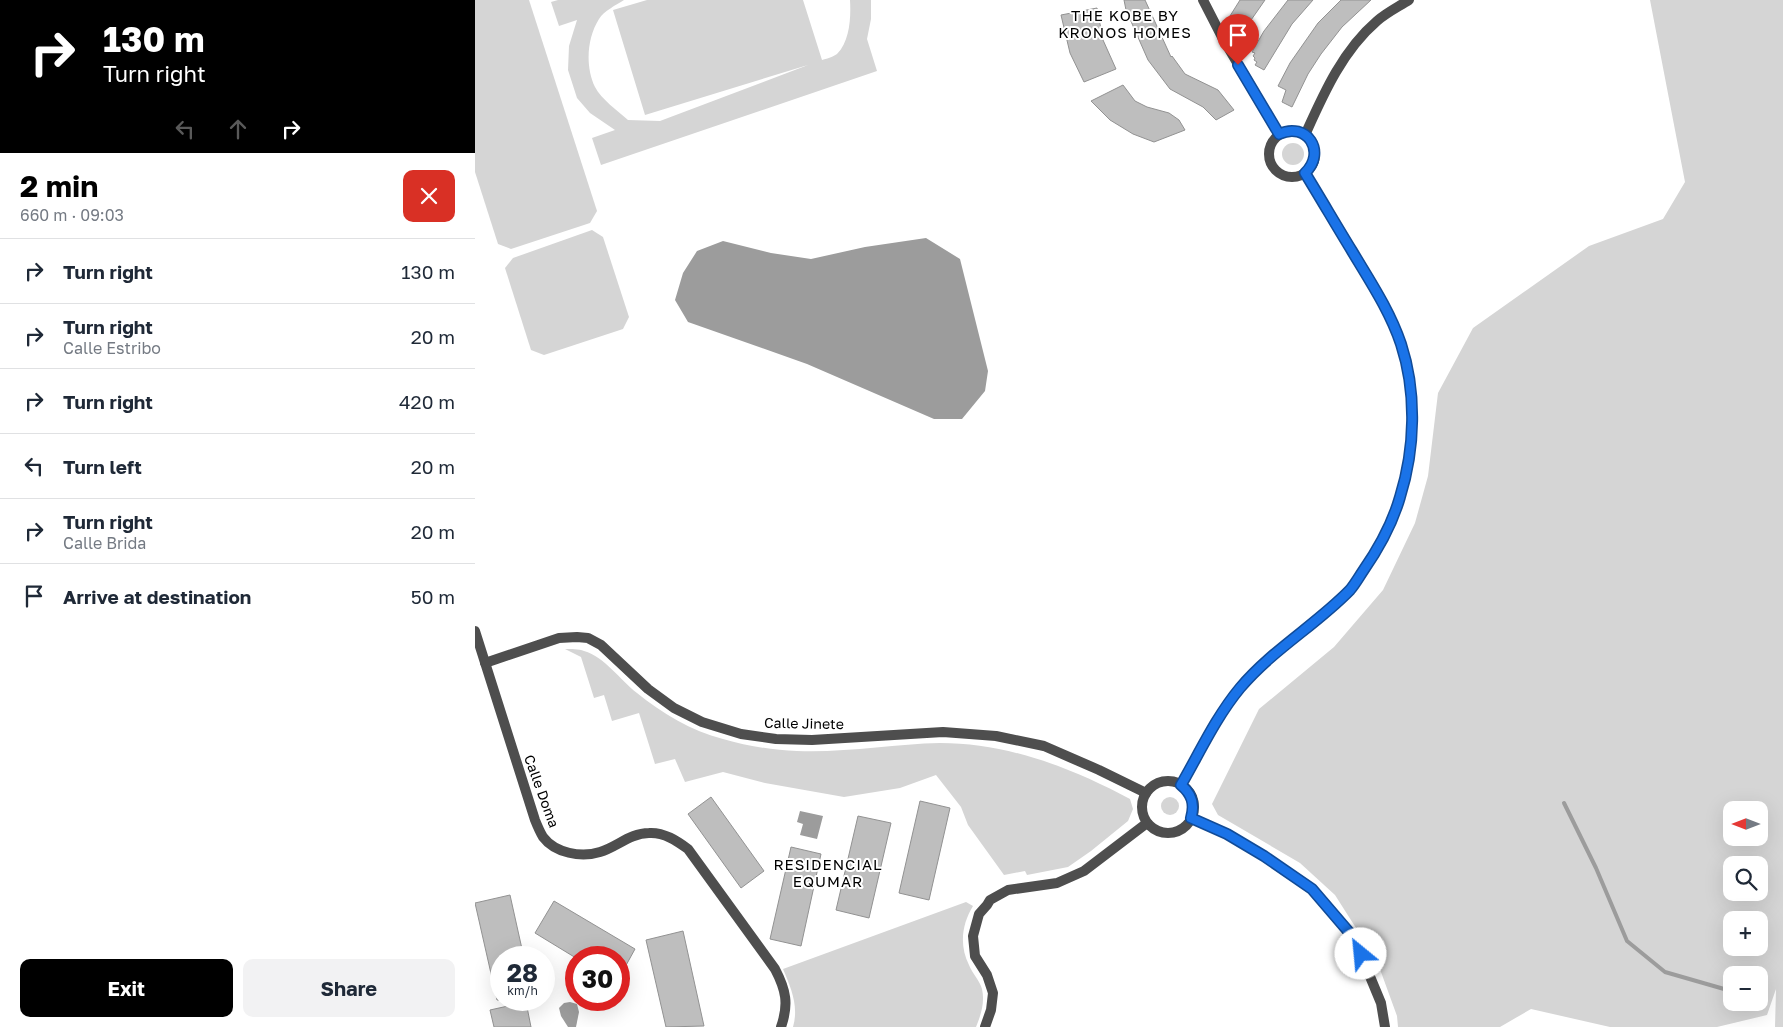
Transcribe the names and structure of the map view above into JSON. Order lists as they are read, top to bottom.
{
  "streets": {
    "street": ["Calle Jinete", "Calle Doma"]
  },
  "crossings": [
    ["Calle Jinete", "Calle Doma"]
  ],
  "districts": ["THE KOBE BY KRONOS HOMES", "RESIDENCIAL EQUMAR"],
  "north": "left",
  "page": {
    "turn": ["130 m", "Turn right"],
    "heading": ["2 min", "660 m · 09:03"],
    "list": [
      {
        "name": "Turn right",
        "value": "130 m"
      },
      {
        "name": "Turn right",
        "note": "Calle Estribo",
        "value": "20 m"
      },
      {
        "name": "Turn right",
        "value": "420 m"
      },
      {
        "name": "Turn left",
        "value": "20 m"
      },
      {
        "name": "Turn right",
        "note": "Calle Brida",
        "value": "20 m"
      },
      {
        "name": "Arrive at destination",
        "value": "50 m"
      }
    ],
    "map_buttons": ["+", "−"],
    "speed": "28 km/h",
    "limit": "30",
    "buttons": ["Exit", "Share"]
  }
}
